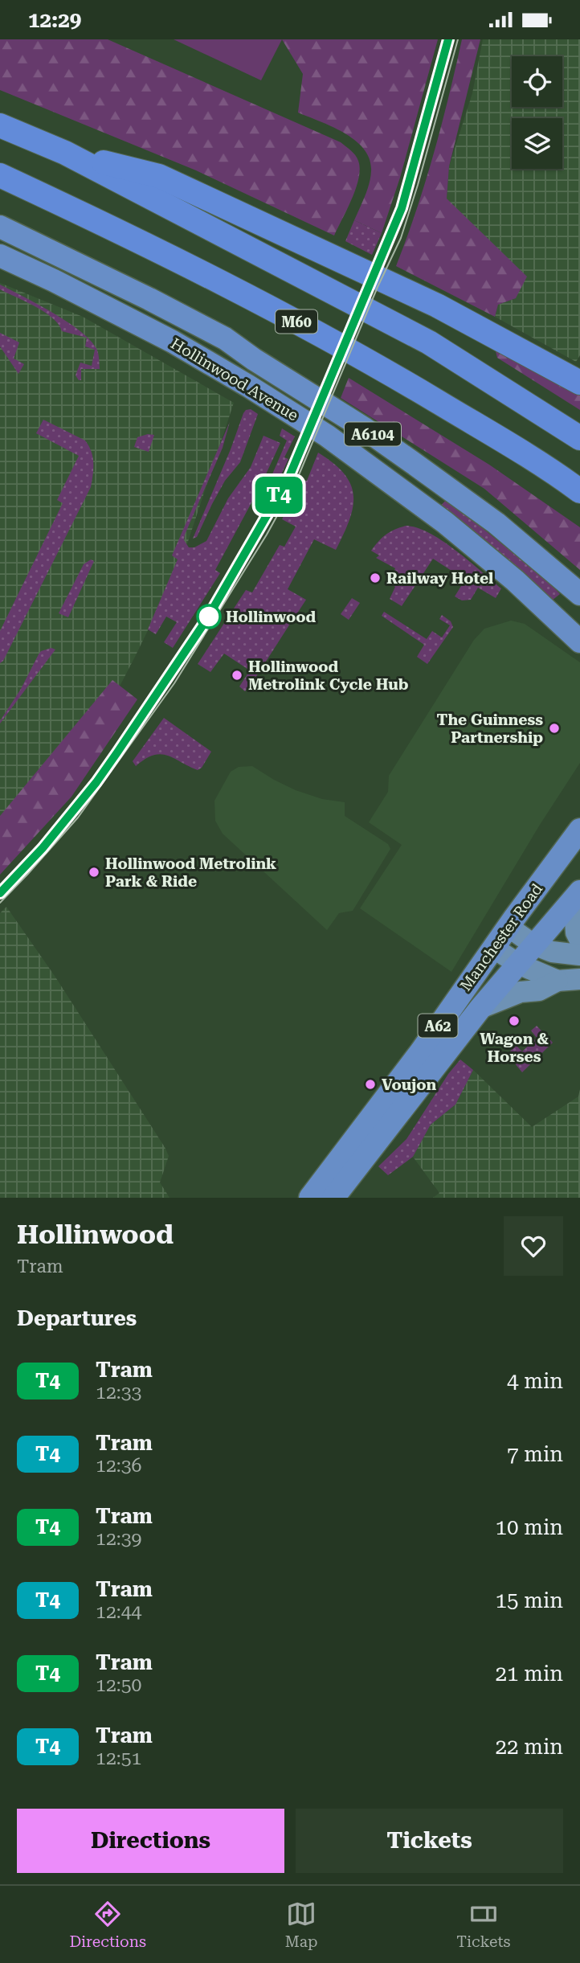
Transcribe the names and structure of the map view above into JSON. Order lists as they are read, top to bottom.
{
  "streets": {
    "highway": [
      "M60",
      "Hollinwood Avenue",
      "A6104",
      "Manchester Road",
      "A62"
    ]
  },
  "crossings": [
    ["Manchester Road", "A62"]
  ],
  "places": [
    "Railway Hotel",
    "Hollinwood",
    "Hollinwood Metrolink Cycle Hub",
    "The Guinness Partnership",
    "Hollinwood Metrolink Park & Ride",
    "Wagon & Horses",
    "Voujon"
  ],
  "lines": ["tram line T4"],
  "page": {
    "status": "12:29",
    "on_map": "T4",
    "heading": [
      ["Hollinwood", "Tram"],
      "Departures"
    ],
    "list": [
      {
        "mark": "T4",
        "name": "Tram",
        "note": "12:33",
        "value": "4 min"
      },
      {
        "mark": "T4",
        "name": "Tram",
        "note": "12:36",
        "value": "7 min"
      },
      {
        "mark": "T4",
        "name": "Tram",
        "note": "12:39",
        "value": "10 min"
      },
      {
        "mark": "T4",
        "name": "Tram",
        "note": "12:44",
        "value": "15 min"
      },
      {
        "mark": "T4",
        "name": "Tram",
        "note": "12:50",
        "value": "21 min"
      },
      {
        "mark": "T4",
        "name": "Tram",
        "note": "12:51",
        "value": "22 min"
      }
    ],
    "buttons": ["Directions", "Tickets"],
    "tabs": ["Directions", "Map", "Tickets"]
  }
}
